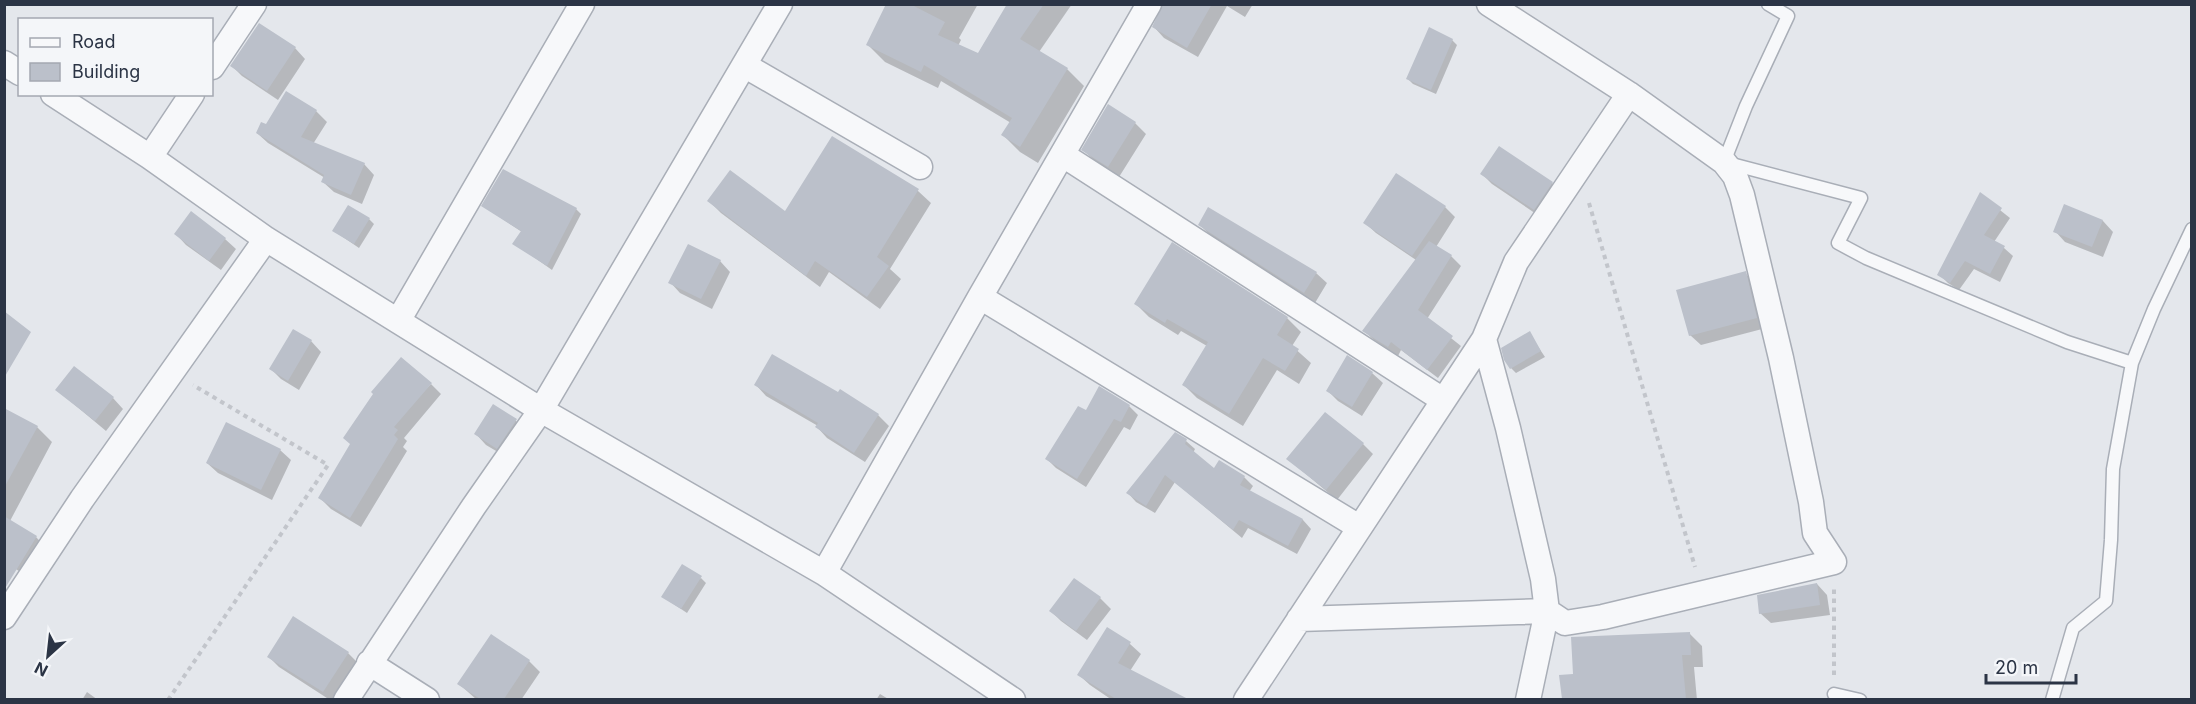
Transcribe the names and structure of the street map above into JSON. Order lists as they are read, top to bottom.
{
  "legend": ["Road", "Building"],
  "scale_bar": "20 m",
  "north": "bottom left"
}
